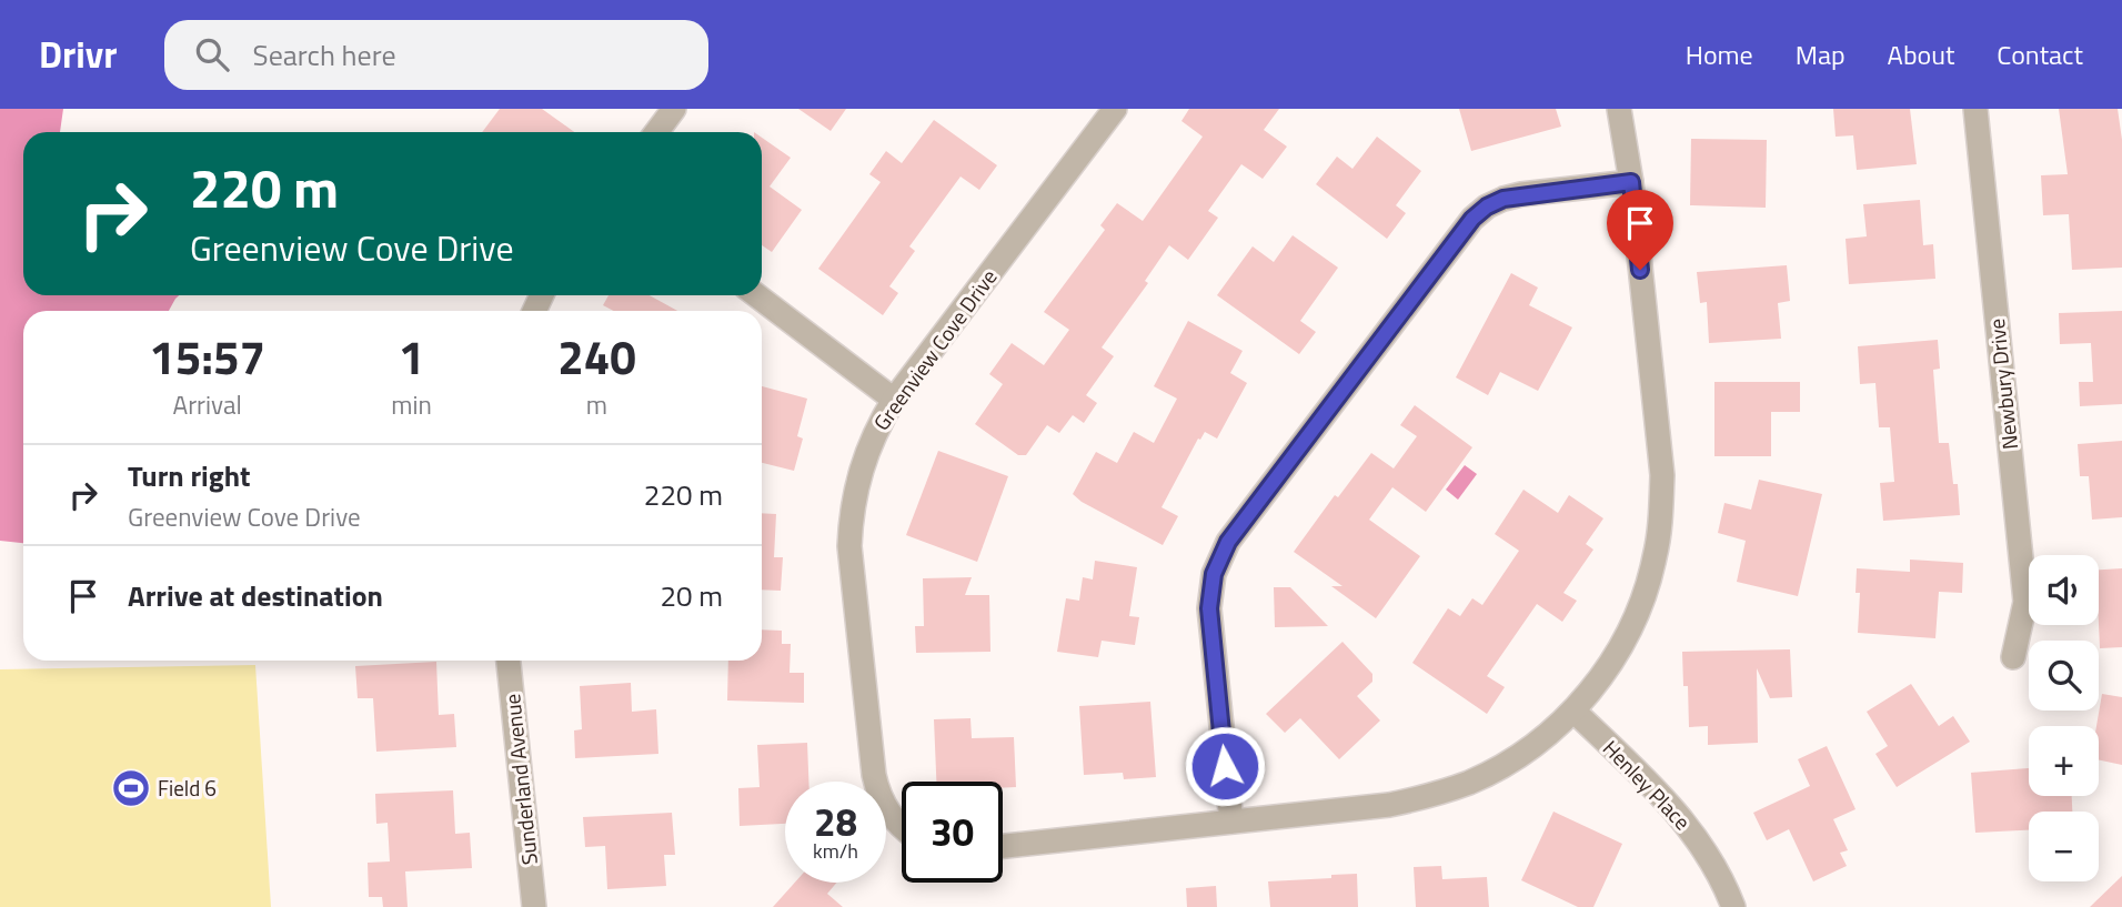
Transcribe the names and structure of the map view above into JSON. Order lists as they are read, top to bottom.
{
  "streets": {
    "street": [
      "Greenview Cove Drive",
      "Newbury Drive",
      "Sunderland Avenue",
      "Henley Place"
    ]
  },
  "places": {
    "sports": ["Field 6"]
  },
  "page": {
    "header": "Drivr",
    "search": "Search here",
    "nav": [
      "Home",
      "Map",
      "About",
      "Contact"
    ],
    "turn": ["220 m", "Greenview Cove Drive"],
    "eta": [
      "15:57",
      "Arrival",
      "1",
      "min",
      "240",
      "m"
    ],
    "list": [
      {
        "name": "Turn right",
        "note": "Greenview Cove Drive",
        "value": "220 m"
      },
      {
        "name": "Arrive at destination",
        "value": "20 m"
      }
    ],
    "map_buttons": ["+", "−"],
    "speed": "28 km/h",
    "limit": "30"
  }
}
